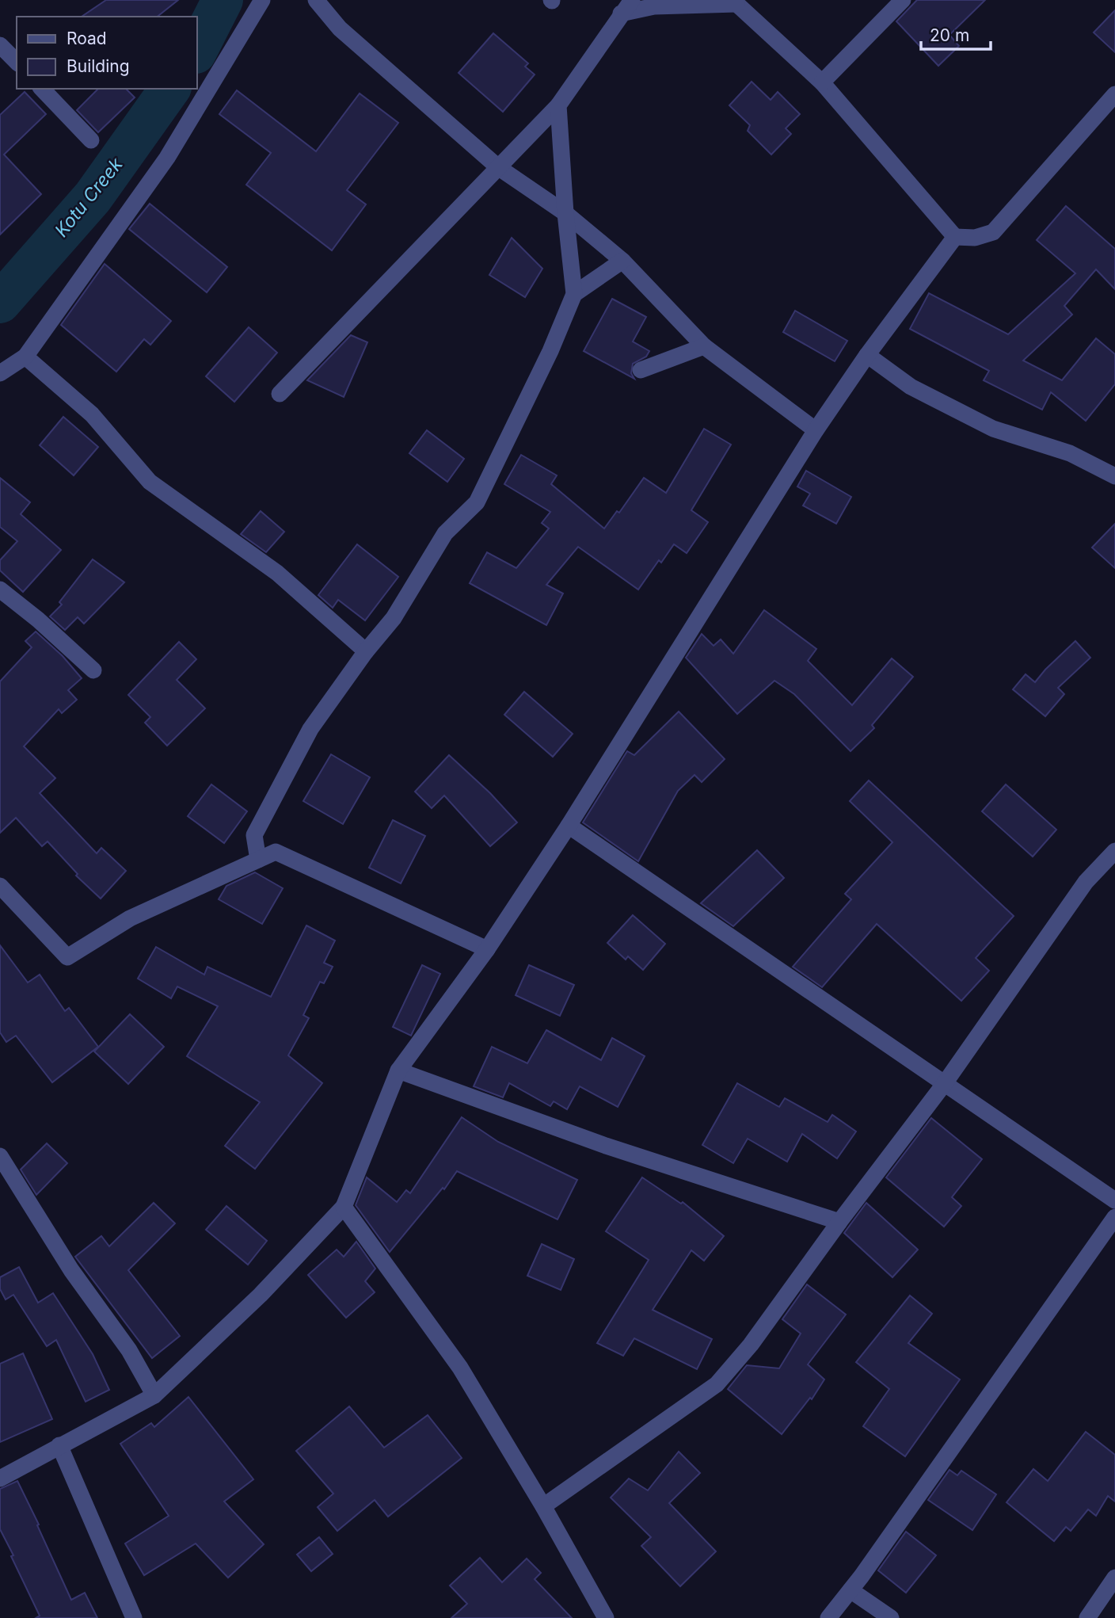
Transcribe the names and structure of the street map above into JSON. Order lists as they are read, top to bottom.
{
  "water": ["Kotu Creek"],
  "legend": ["Road", "Building"],
  "scale_bar": "20 m"
}
